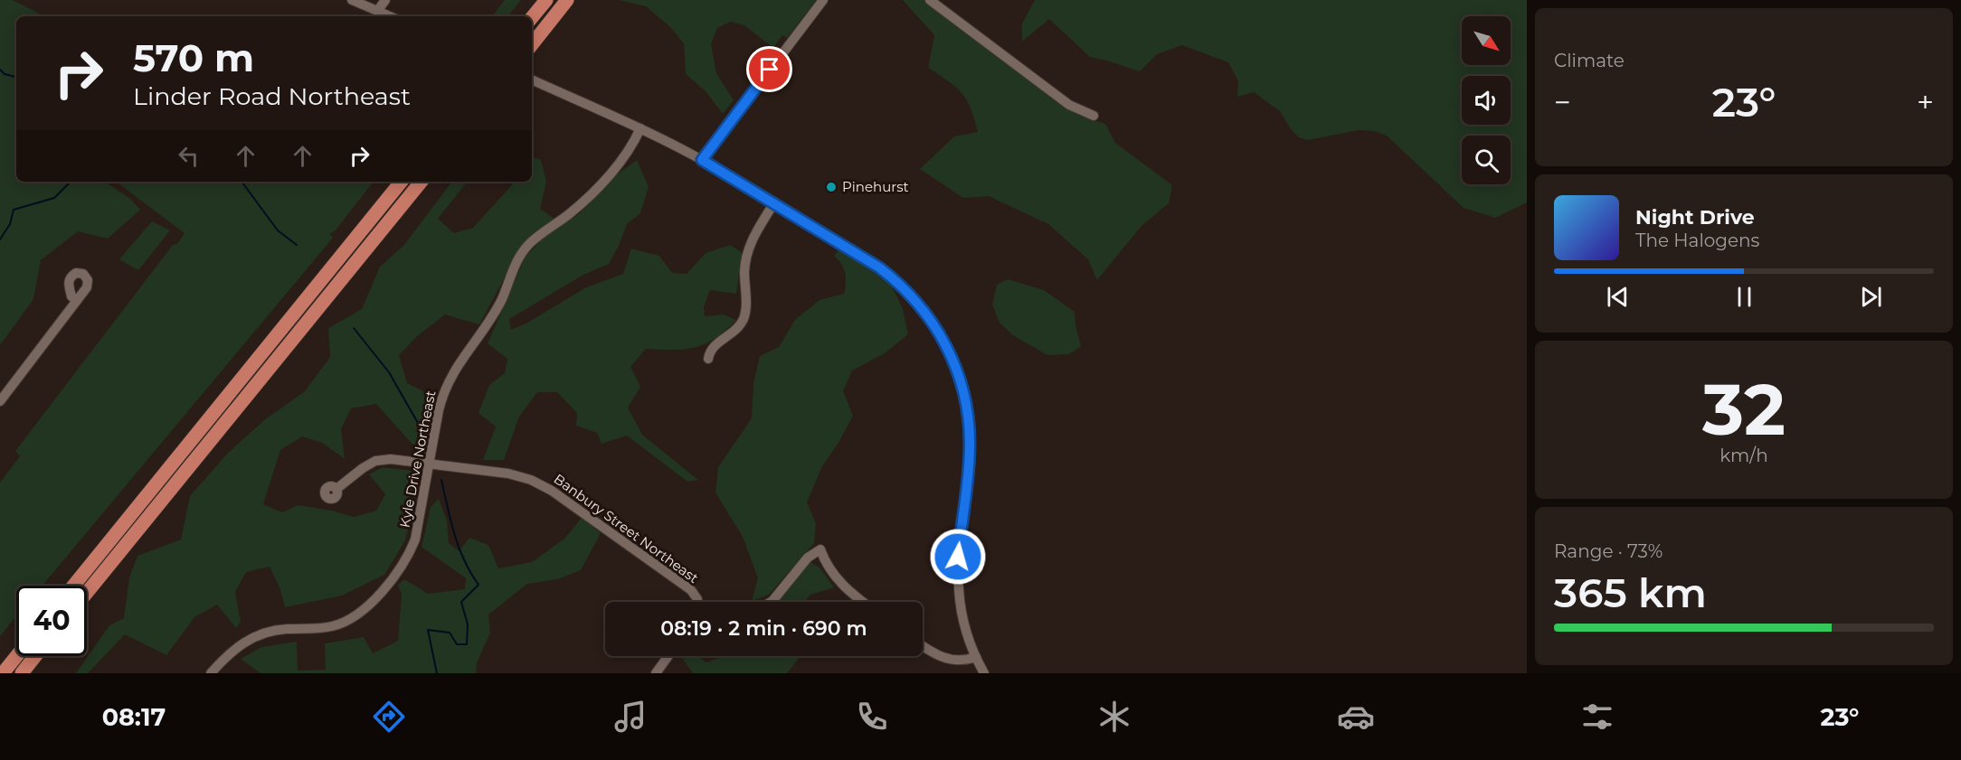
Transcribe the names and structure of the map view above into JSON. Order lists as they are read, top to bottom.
{
  "streets": {
    "street": ["Kyle Drive Northeast", "Banbury Street Northeast"]
  },
  "crossings": [
    ["Kyle Drive Northeast", "Banbury Street Northeast"]
  ],
  "places": ["Pinehurst"],
  "north": "bottom right",
  "page": {
    "tile": [
      "Climate",
      ["32", "km/h"],
      ["Range · 73%", "365 km"]
    ],
    "turn": ["570 m", "Linder Road Northeast"],
    "heat": ["−", "23°", "+"],
    "song": ["Night Drive", "The Halogens"],
    "limit": "40",
    "trip": "08:19 · 2 min · 690 m",
    "tabs": ["08:17", "23°"]
  }
}
